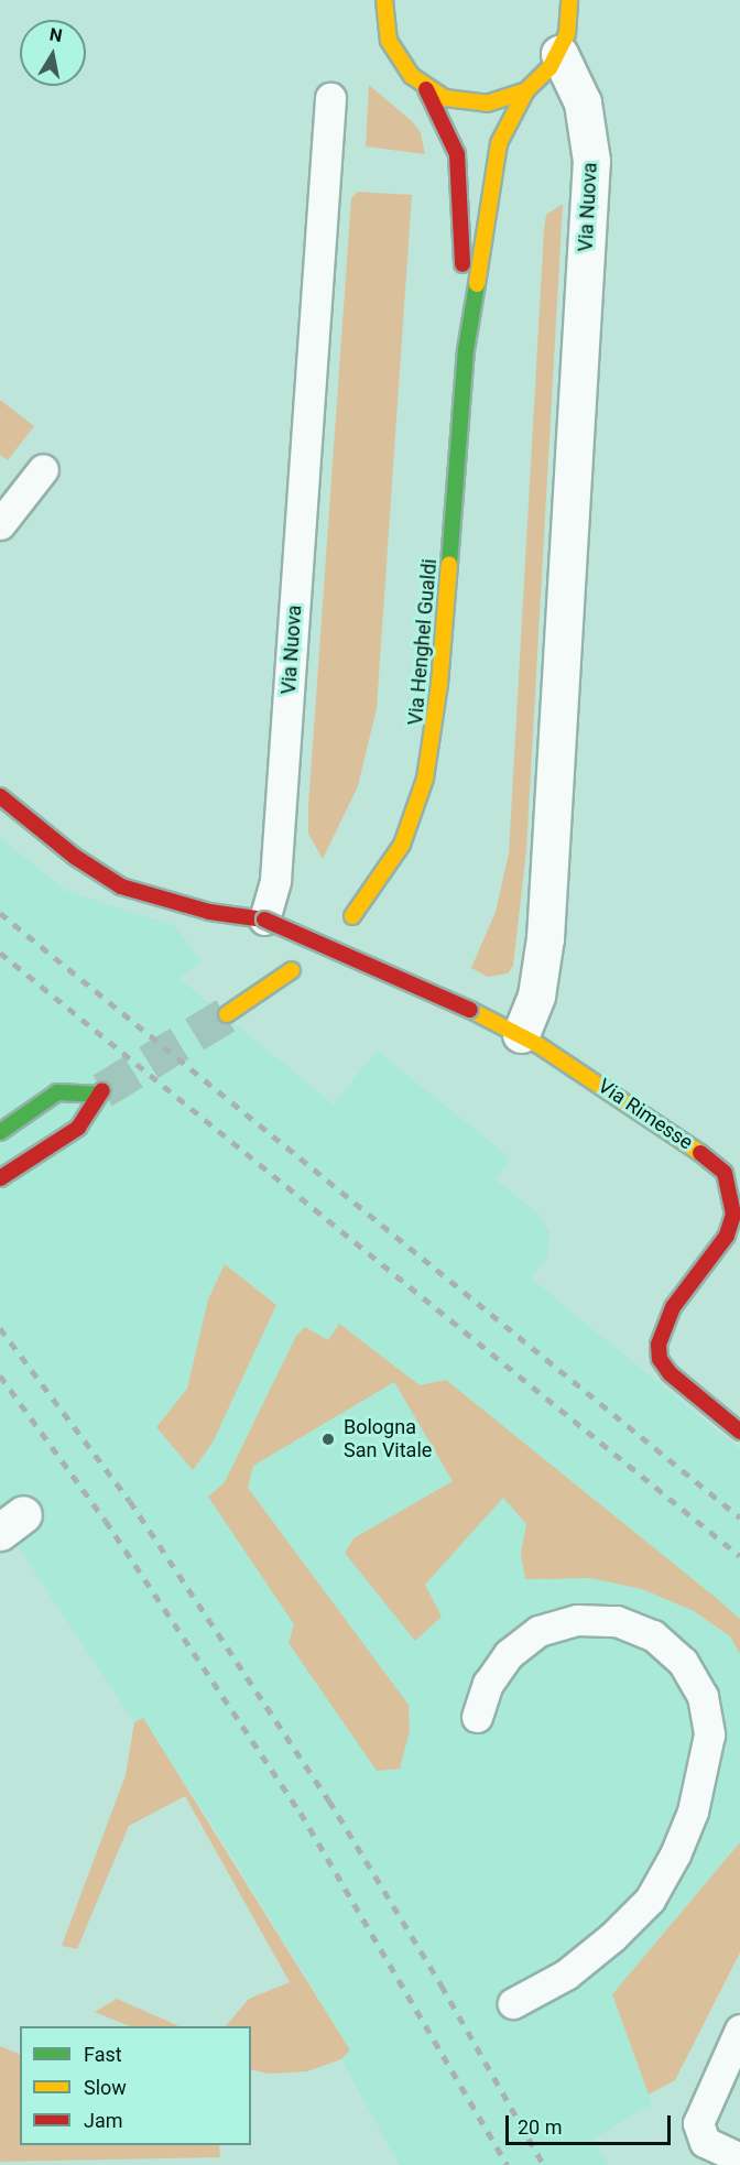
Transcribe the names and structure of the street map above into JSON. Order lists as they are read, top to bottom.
{
  "streets": {
    "main road": ["Via Henghel Gualdi", "Via Rimesse"],
    "street": ["Via Nuova"]
  },
  "crossings": [
    ["Via Nuova", "Via Rimesse"]
  ],
  "places": ["Bologna San Vitale"],
  "legend": ["Fast", "Slow", "Jam"],
  "scale_bar": "20 m",
  "north": "top"
}
